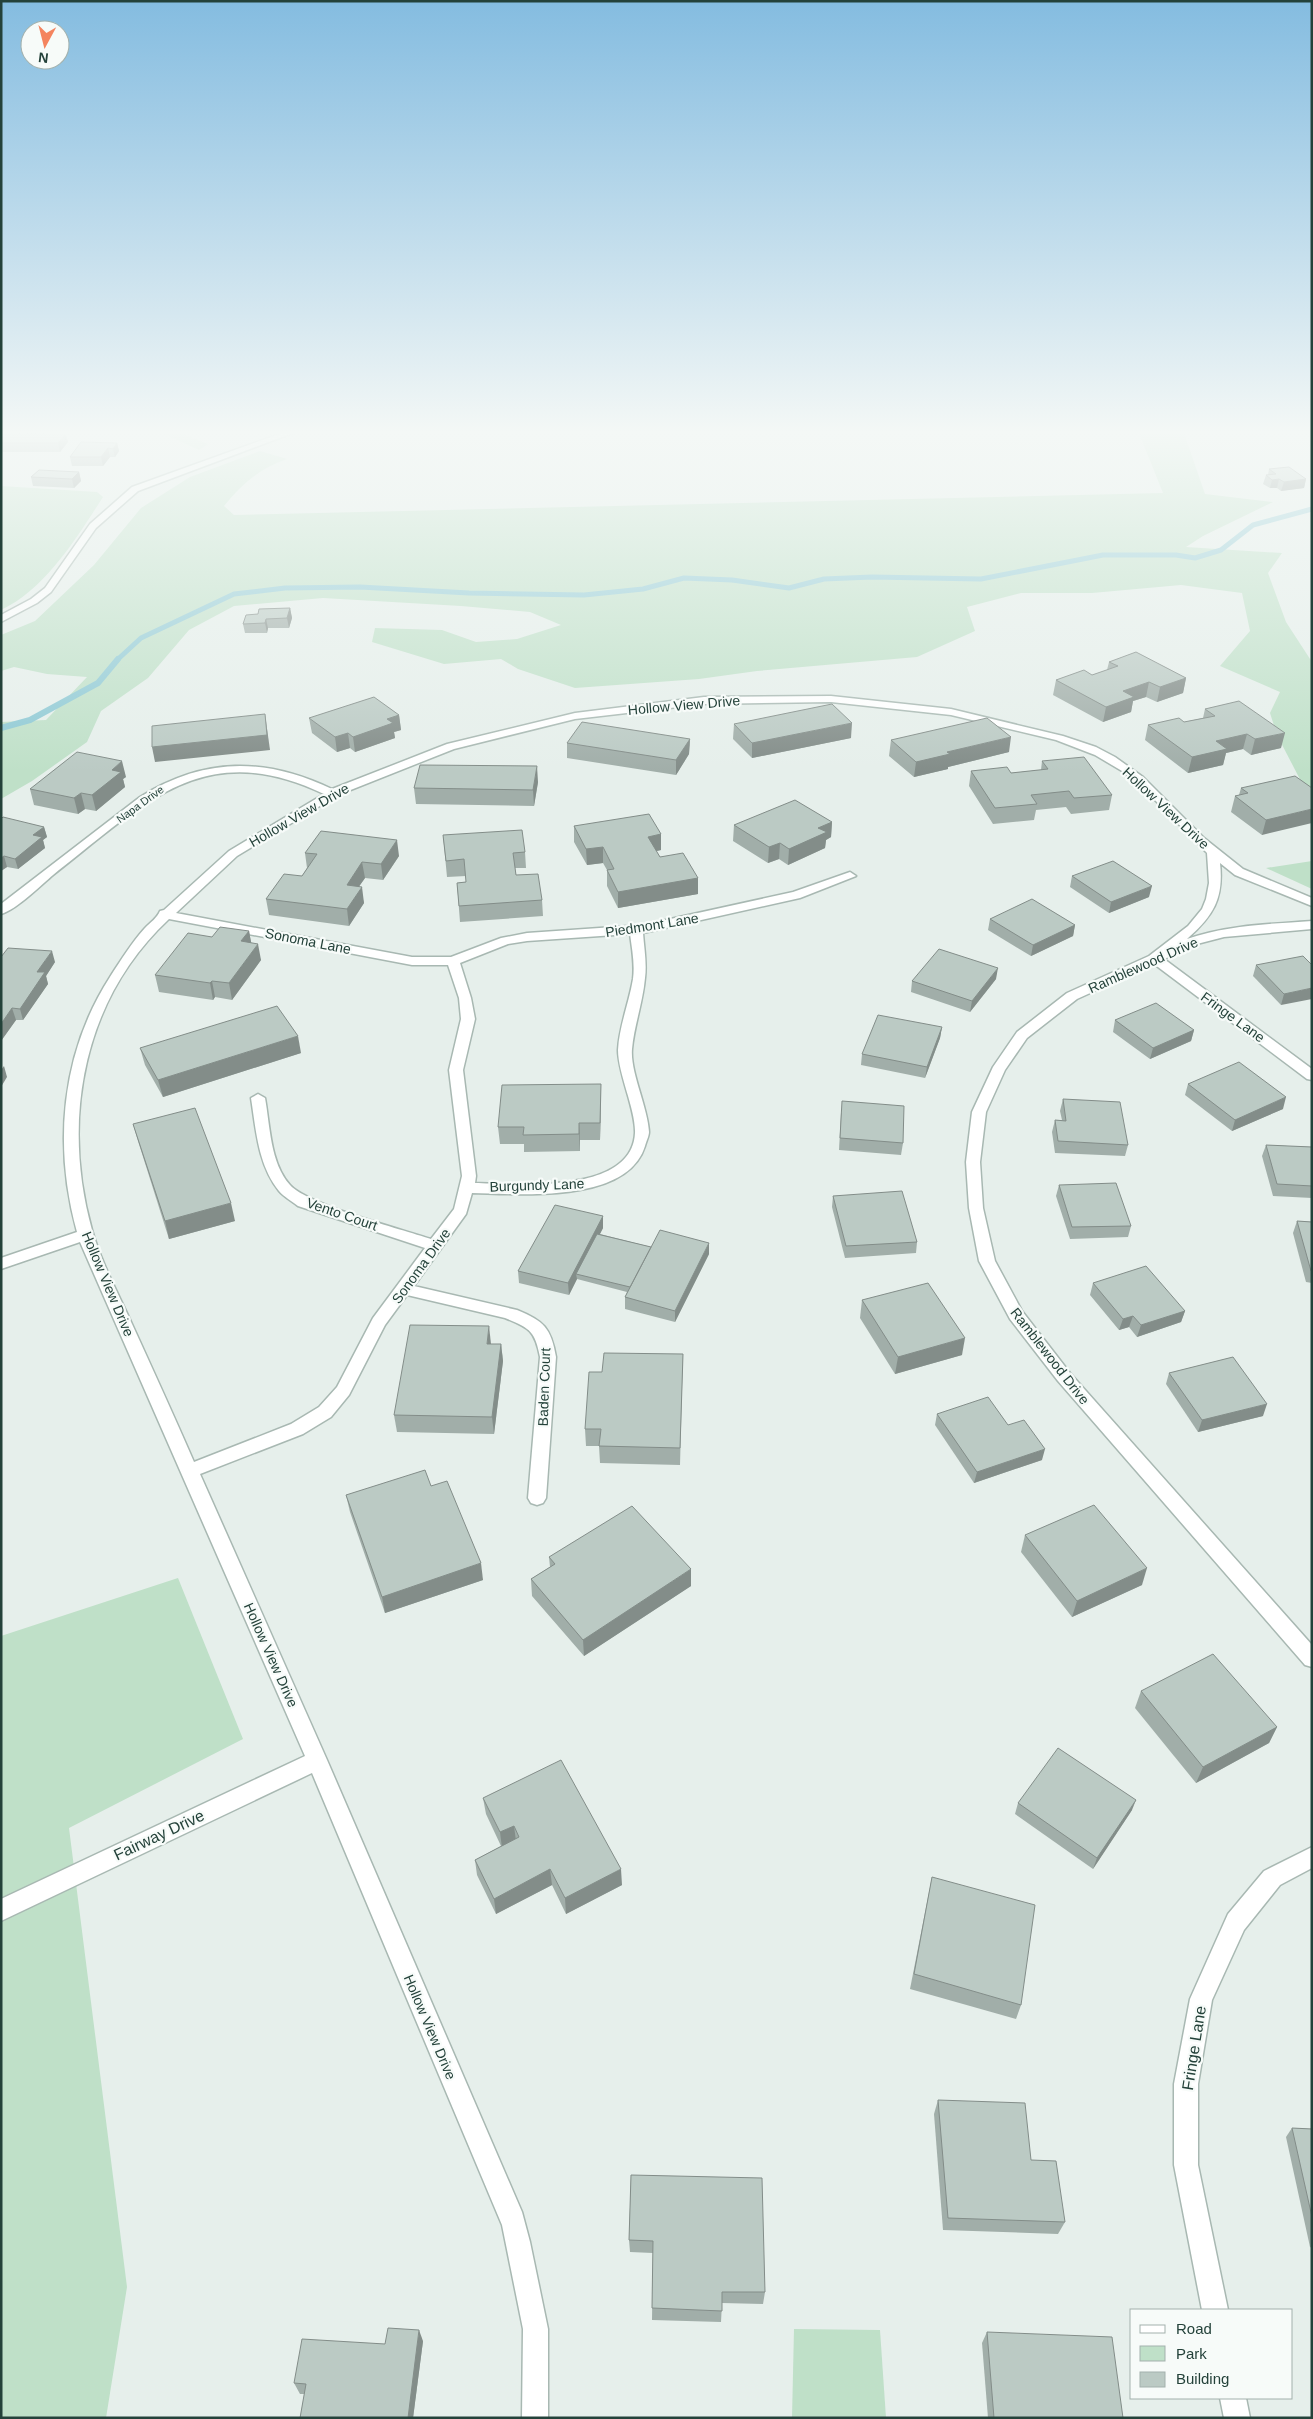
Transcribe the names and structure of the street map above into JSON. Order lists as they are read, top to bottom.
{
  "streets": {
    "street": [
      "Hollow View Drive",
      "Napa Drive",
      "Piedmont Lane",
      "Sonoma Lane",
      "Ramblewood Drive",
      "Fringe Lane",
      "Burgundy Lane",
      "Vento Court",
      "Sonoma Drive",
      "Baden Court",
      "Fairway Drive"
    ]
  },
  "crossings": [
    ["Hollow View Drive", "Napa Drive"],
    ["Hollow View Drive", "Sonoma Lane"],
    ["Hollow View Drive", "Ramblewood Drive"],
    ["Hollow View Drive", "Fringe Lane"],
    ["Hollow View Drive", "Sonoma Drive"],
    ["Hollow View Drive", "Fairway Drive"],
    ["Piedmont Lane", "Sonoma Lane"],
    ["Piedmont Lane", "Burgundy Lane"],
    ["Piedmont Lane", "Sonoma Drive"],
    ["Sonoma Lane", "Sonoma Drive"],
    ["Ramblewood Drive", "Fringe Lane"],
    ["Burgundy Lane", "Sonoma Drive"],
    ["Vento Court", "Sonoma Drive"],
    ["Sonoma Drive", "Baden Court"]
  ],
  "legend": ["Road", "Park", "Building"],
  "north": "bottom"
}
